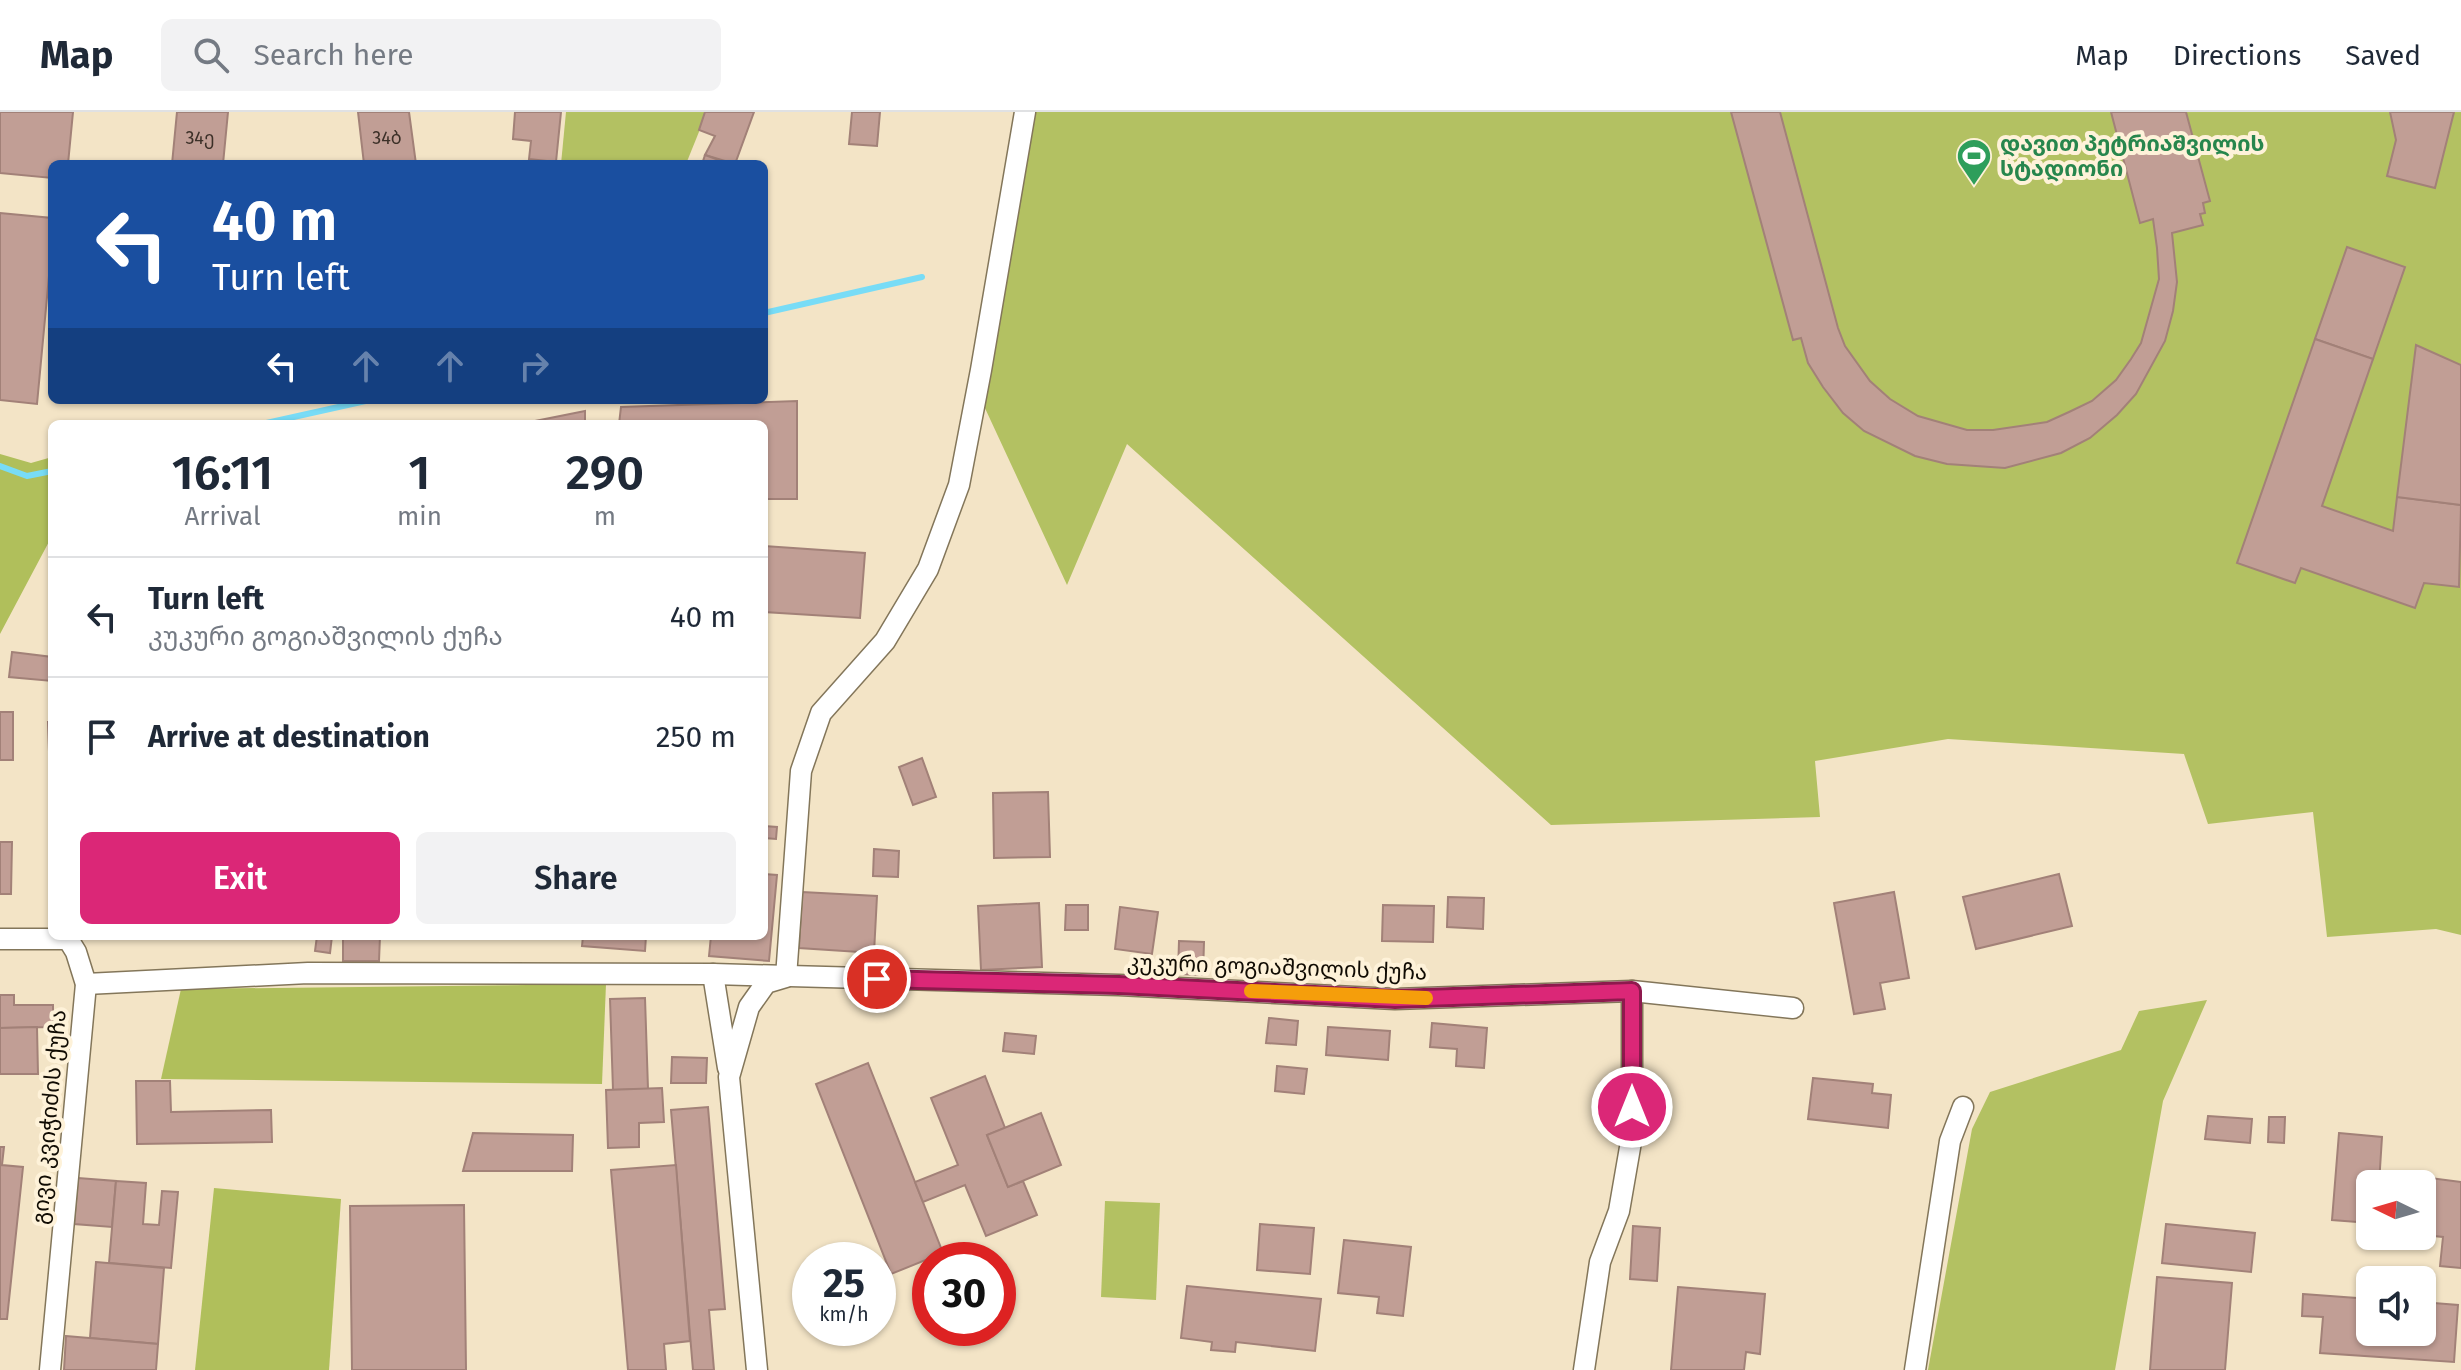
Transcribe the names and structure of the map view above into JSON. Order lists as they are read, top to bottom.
{
  "streets": {
    "street": ["კუკური გოგიაშვილის ქუჩა", "გივი კვიჭიძის ქუჩა"]
  },
  "crossings": [
    ["კუკური გოგიაშვილის ქუჩა", "გივი კვიჭიძის ქუჩა"]
  ],
  "places": {
    "sports": ["დავით პეტრიაშვილის სტადიონი"]
  },
  "house_numbers": ["34ე", "34ბ"],
  "north": "left",
  "page": {
    "header": "Map",
    "search": "Search here",
    "nav": ["Map", "Directions", "Saved"],
    "turn": ["40 m", "Turn left"],
    "eta": [
      "16:11",
      "Arrival",
      "1",
      "min",
      "290",
      "m"
    ],
    "list": [
      {
        "name": "Turn left",
        "note": "კუკური გოგიაშვილის ქუჩა",
        "value": "40 m"
      },
      {
        "name": "Arrive at destination",
        "value": "250 m"
      }
    ],
    "buttons": ["Exit", "Share"],
    "speed": "25 km/h",
    "limit": "30"
  }
}
